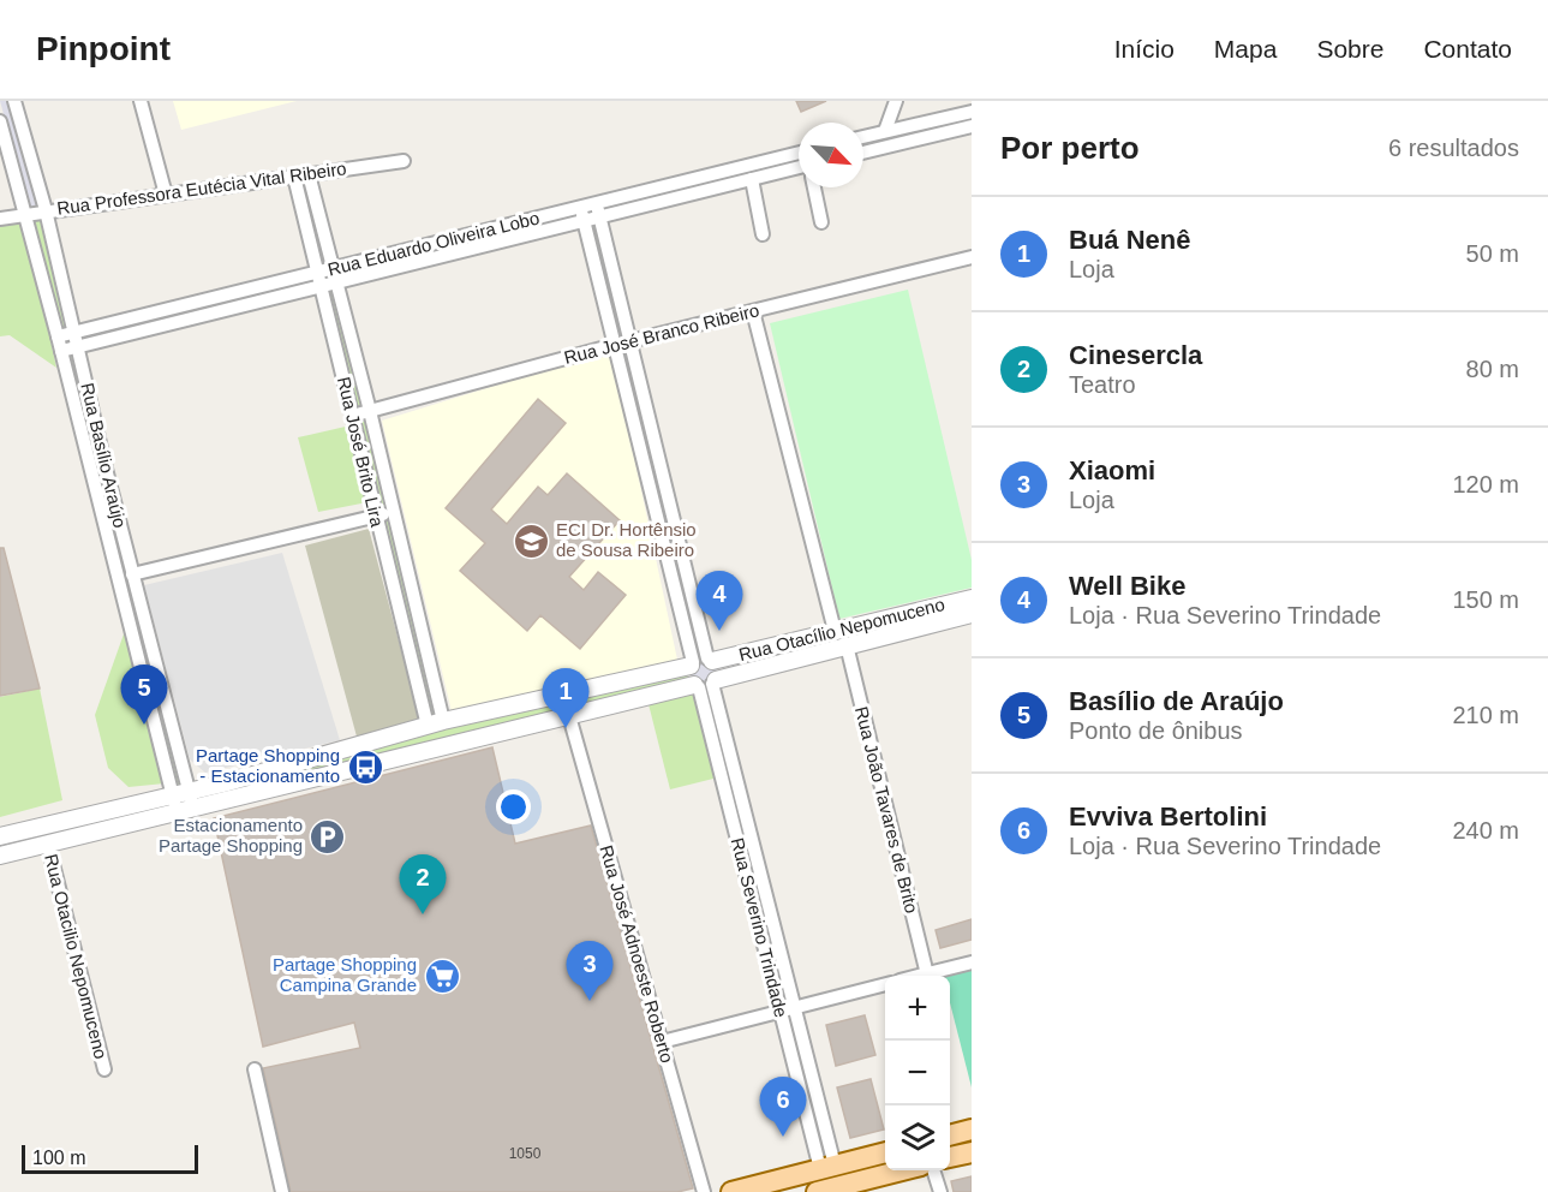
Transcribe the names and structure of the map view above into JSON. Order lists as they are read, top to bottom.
{
  "streets": {
    "street": [
      "Rua Professora Eutécia Vital Ribeiro",
      "Rua Eduardo Oliveira Lobo",
      "Rua José Branco Ribeiro",
      "Rua José Brito Lira",
      "Rua Basílio Araújo",
      "Rua Otacílio Nepomuceno",
      "Rua João Tavares de Brito",
      "Rua Severino Trindade",
      "Rua José Adnoeste Roberto",
      "Rua Otacilio Nepomuceno"
    ]
  },
  "crossings": [
    ["Rua Professora Eutécia Vital Ribeiro", "Rua José Brito Lira"],
    ["Rua Professora Eutécia Vital Ribeiro", "Rua Basílio Araújo"],
    ["Rua Eduardo Oliveira Lobo", "Rua José Brito Lira"],
    ["Rua Eduardo Oliveira Lobo", "Rua Basílio Araújo"],
    ["Rua José Branco Ribeiro", "Rua José Brito Lira"],
    ["Rua José Brito Lira", "Rua Otacílio Nepomuceno"],
    ["Rua Basílio Araújo", "Rua Otacílio Nepomuceno"],
    ["Rua Otacílio Nepomuceno", "Rua João Tavares de Brito"],
    ["Rua Otacílio Nepomuceno", "Rua Severino Trindade"],
    ["Rua Otacílio Nepomuceno", "Rua José Adnoeste Roberto"],
    ["Rua Otacílio Nepomuceno", "Rua Otacilio Nepomuceno"]
  ],
  "places": {
    "school or university": ["ECI Dr. Hortênsio de Sousa Ribeiro"],
    "bus stop": ["Partage Shopping - Estacionamento"],
    "parking": ["Estacionamento Partage Shopping"],
    "supermarket": ["Partage Shopping Campina Grande"]
  },
  "house_numbers": ["1050"],
  "scale_bar": "100 m",
  "north": "bottom right",
  "page": {
    "header": "Pinpoint",
    "nav": [
      "Início",
      "Mapa",
      "Sobre",
      "Contato"
    ],
    "heading": ["Por perto", "6 resultados"],
    "list": [
      {
        "mark": "1",
        "name": "Buá Nenê",
        "note": "Loja",
        "value": "50 m"
      },
      {
        "mark": "2",
        "name": "Cinesercla",
        "note": "Teatro",
        "value": "80 m"
      },
      {
        "mark": "3",
        "name": "Xiaomi",
        "note": "Loja",
        "value": "120 m"
      },
      {
        "mark": "4",
        "name": "Well Bike",
        "note": "Loja · Rua Severino Trindade",
        "value": "150 m"
      },
      {
        "mark": "5",
        "name": "Basílio de Araújo",
        "note": "Ponto de ônibus",
        "value": "210 m"
      },
      {
        "mark": "6",
        "name": "Evviva Bertolini",
        "note": "Loja · Rua Severino Trindade",
        "value": "240 m"
      }
    ],
    "pins": [
      "4",
      "5",
      "1",
      "2",
      "3",
      "6"
    ],
    "map_buttons": ["+", "−"],
    "scale": "100 m"
  }
}
